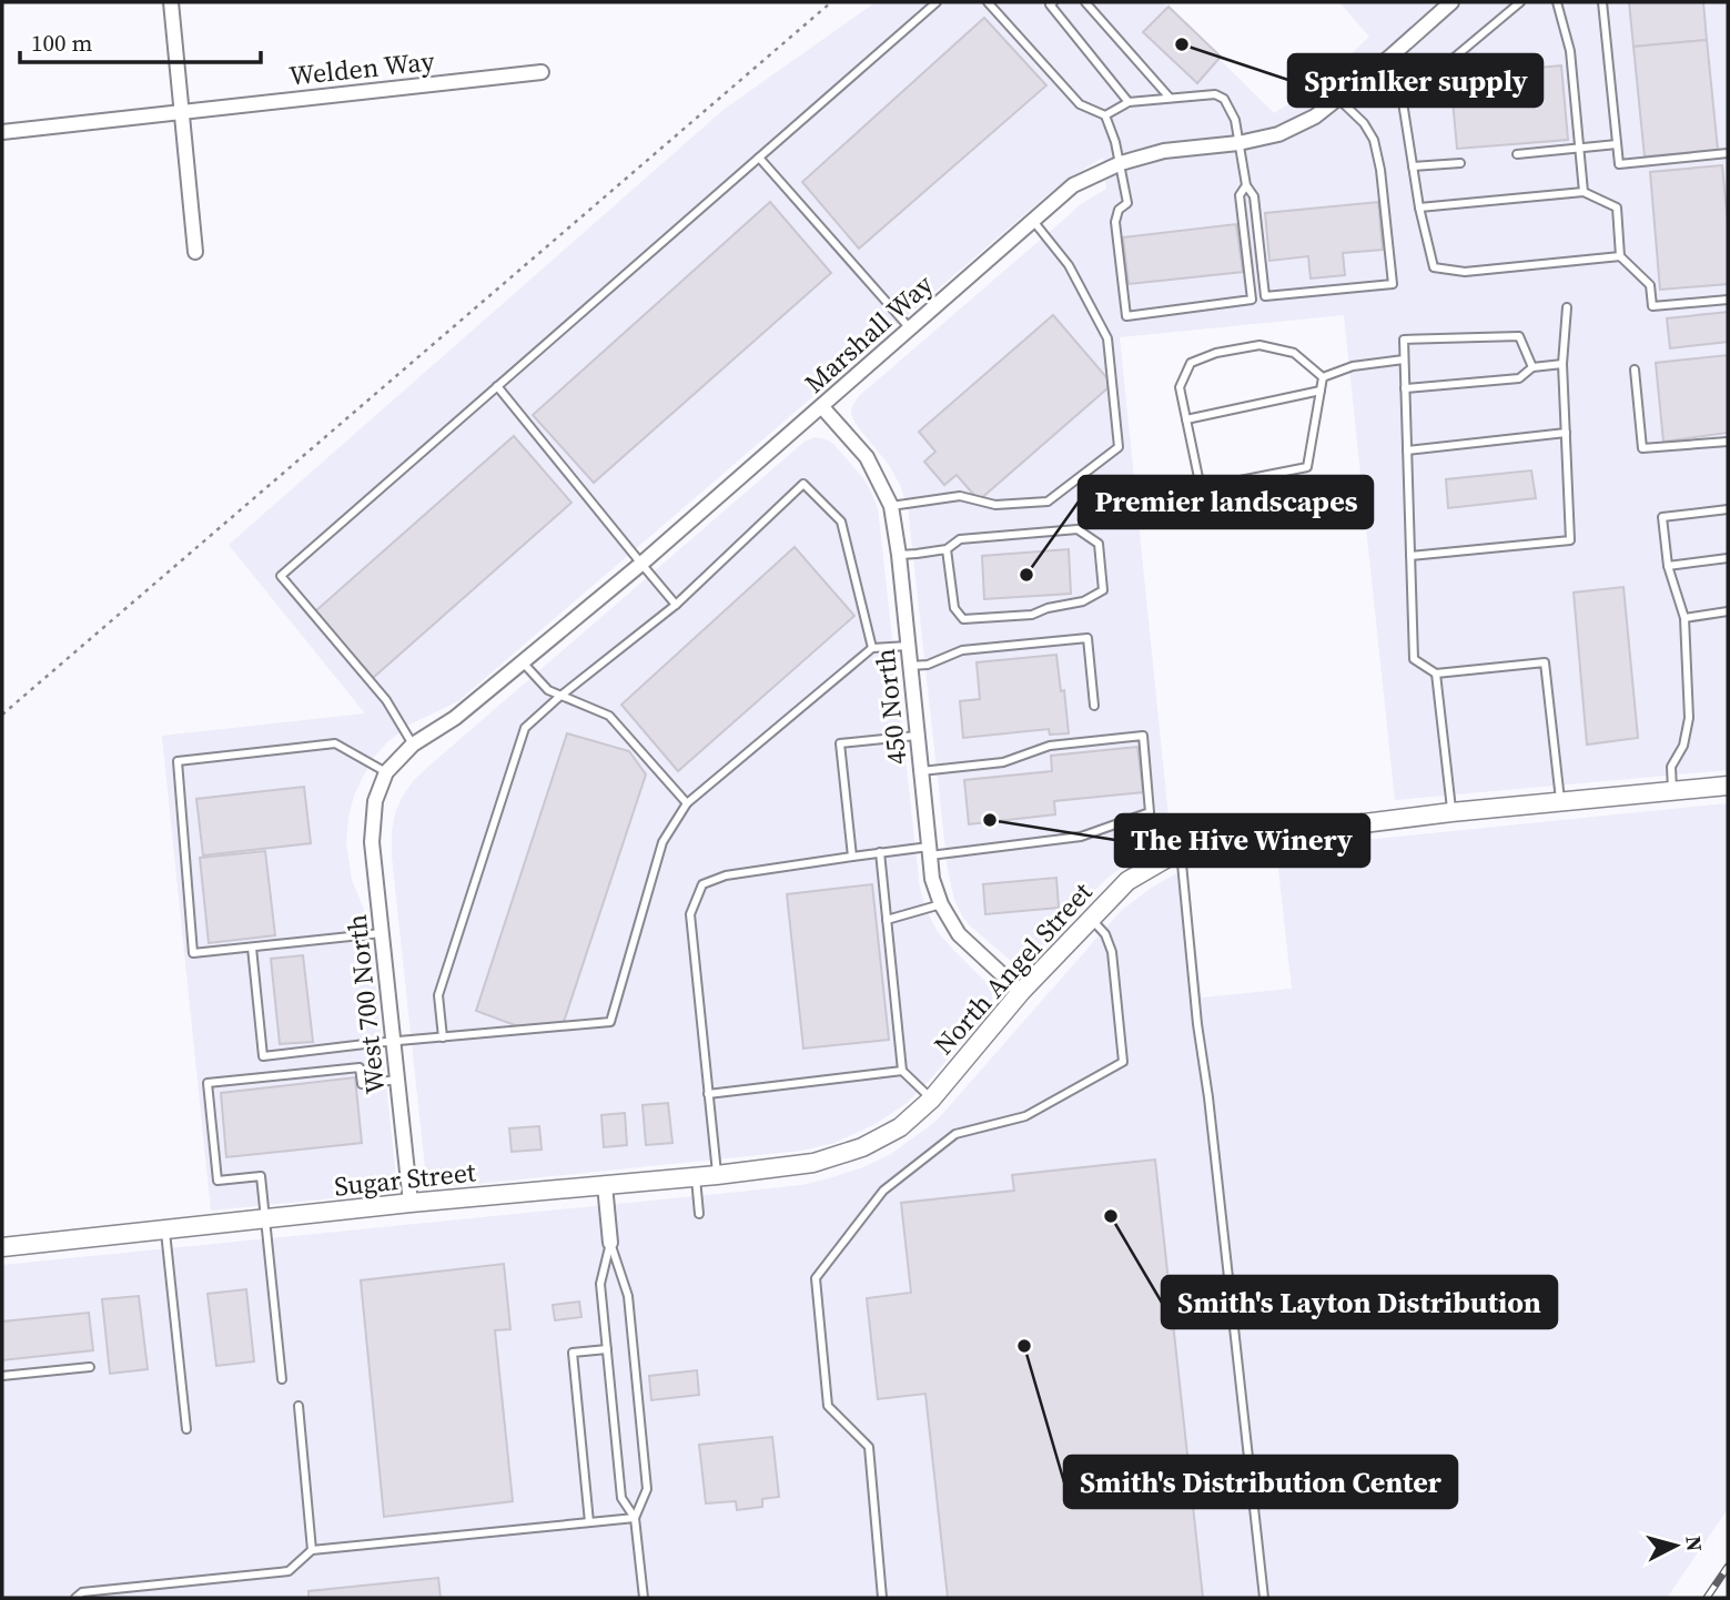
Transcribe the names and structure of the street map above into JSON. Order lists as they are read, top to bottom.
{
  "streets": {
    "street": [
      "Welden Way",
      "Marshall Way",
      "450 North",
      "North Angel Street",
      "West 700 North",
      "Sugar Street"
    ]
  },
  "crossings": [
    ["Marshall Way", "450 North"],
    ["Marshall Way", "West 700 North"],
    ["450 North", "North Angel Street"],
    ["North Angel Street", "Sugar Street"],
    ["West 700 North", "Sugar Street"]
  ],
  "places": [
    "Sprinlker supply",
    "Premier landscapes",
    "The Hive Winery",
    "Smith's Layton Distribution",
    "Smith's Distribution Center"
  ],
  "scale_bar": "100 m",
  "north": "right"
}
